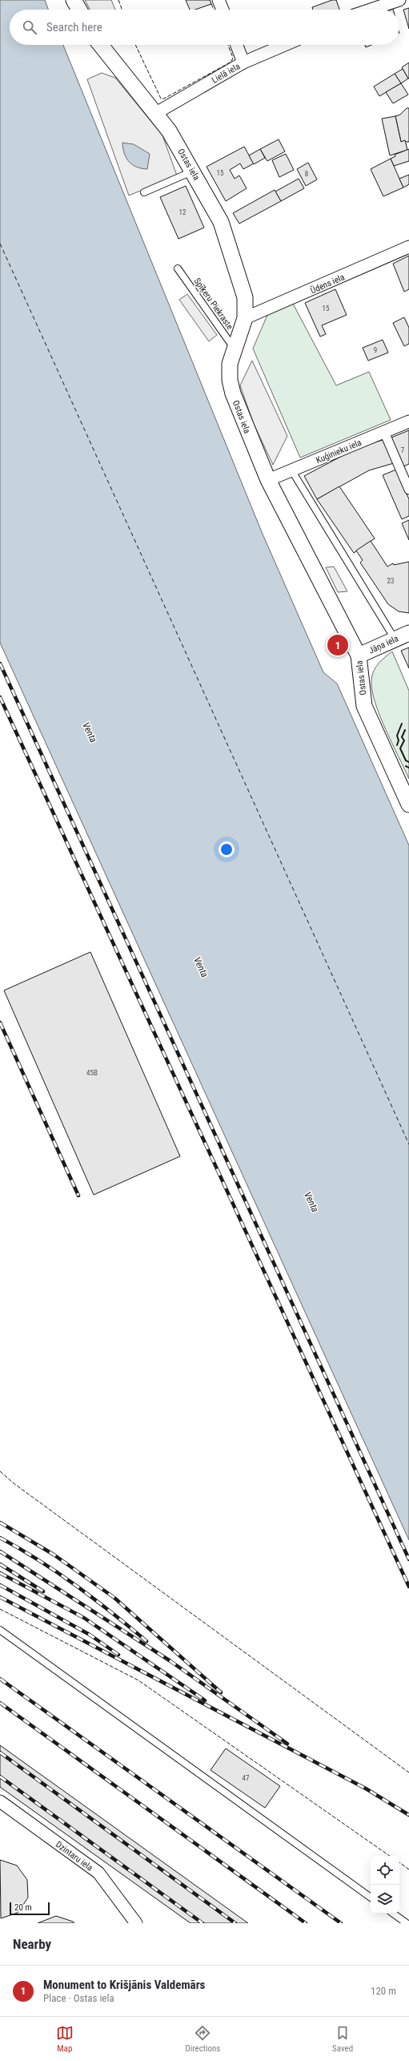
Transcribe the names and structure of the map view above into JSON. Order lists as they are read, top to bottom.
{
  "streets": {
    "street": [
      "Lielā iela",
      "Ostas iela",
      "Ūdens iela",
      "Kuģinieku iela",
      "Jāņa iela",
      "Dzintaru iela"
    ],
    "lane": ["Spīķeru Piekraste"]
  },
  "crossings": [
    ["Lielā iela", "Ostas iela"],
    ["Ostas iela", "Ūdens iela"],
    ["Ostas iela", "Spīķeru Piekraste"],
    ["Ostas iela", "Kuģinieku iela"],
    ["Ostas iela", "Jāņa iela"]
  ],
  "water": ["Venta"],
  "house_numbers": [
    "15",
    "8",
    "12",
    "15",
    "9",
    "7",
    "23",
    "45B",
    "47"
  ],
  "scale_bar": "20 m",
  "page": {
    "search": "Search here",
    "pins": "1",
    "scale": "20 m",
    "heading": "Nearby",
    "list": [
      {
        "mark": "1",
        "name": "Monument to Krišjānis Valdemārs",
        "note": "Place · Ostas iela",
        "value": "120 m"
      }
    ],
    "nav": ["Map", "Directions", "Saved"]
  }
}
